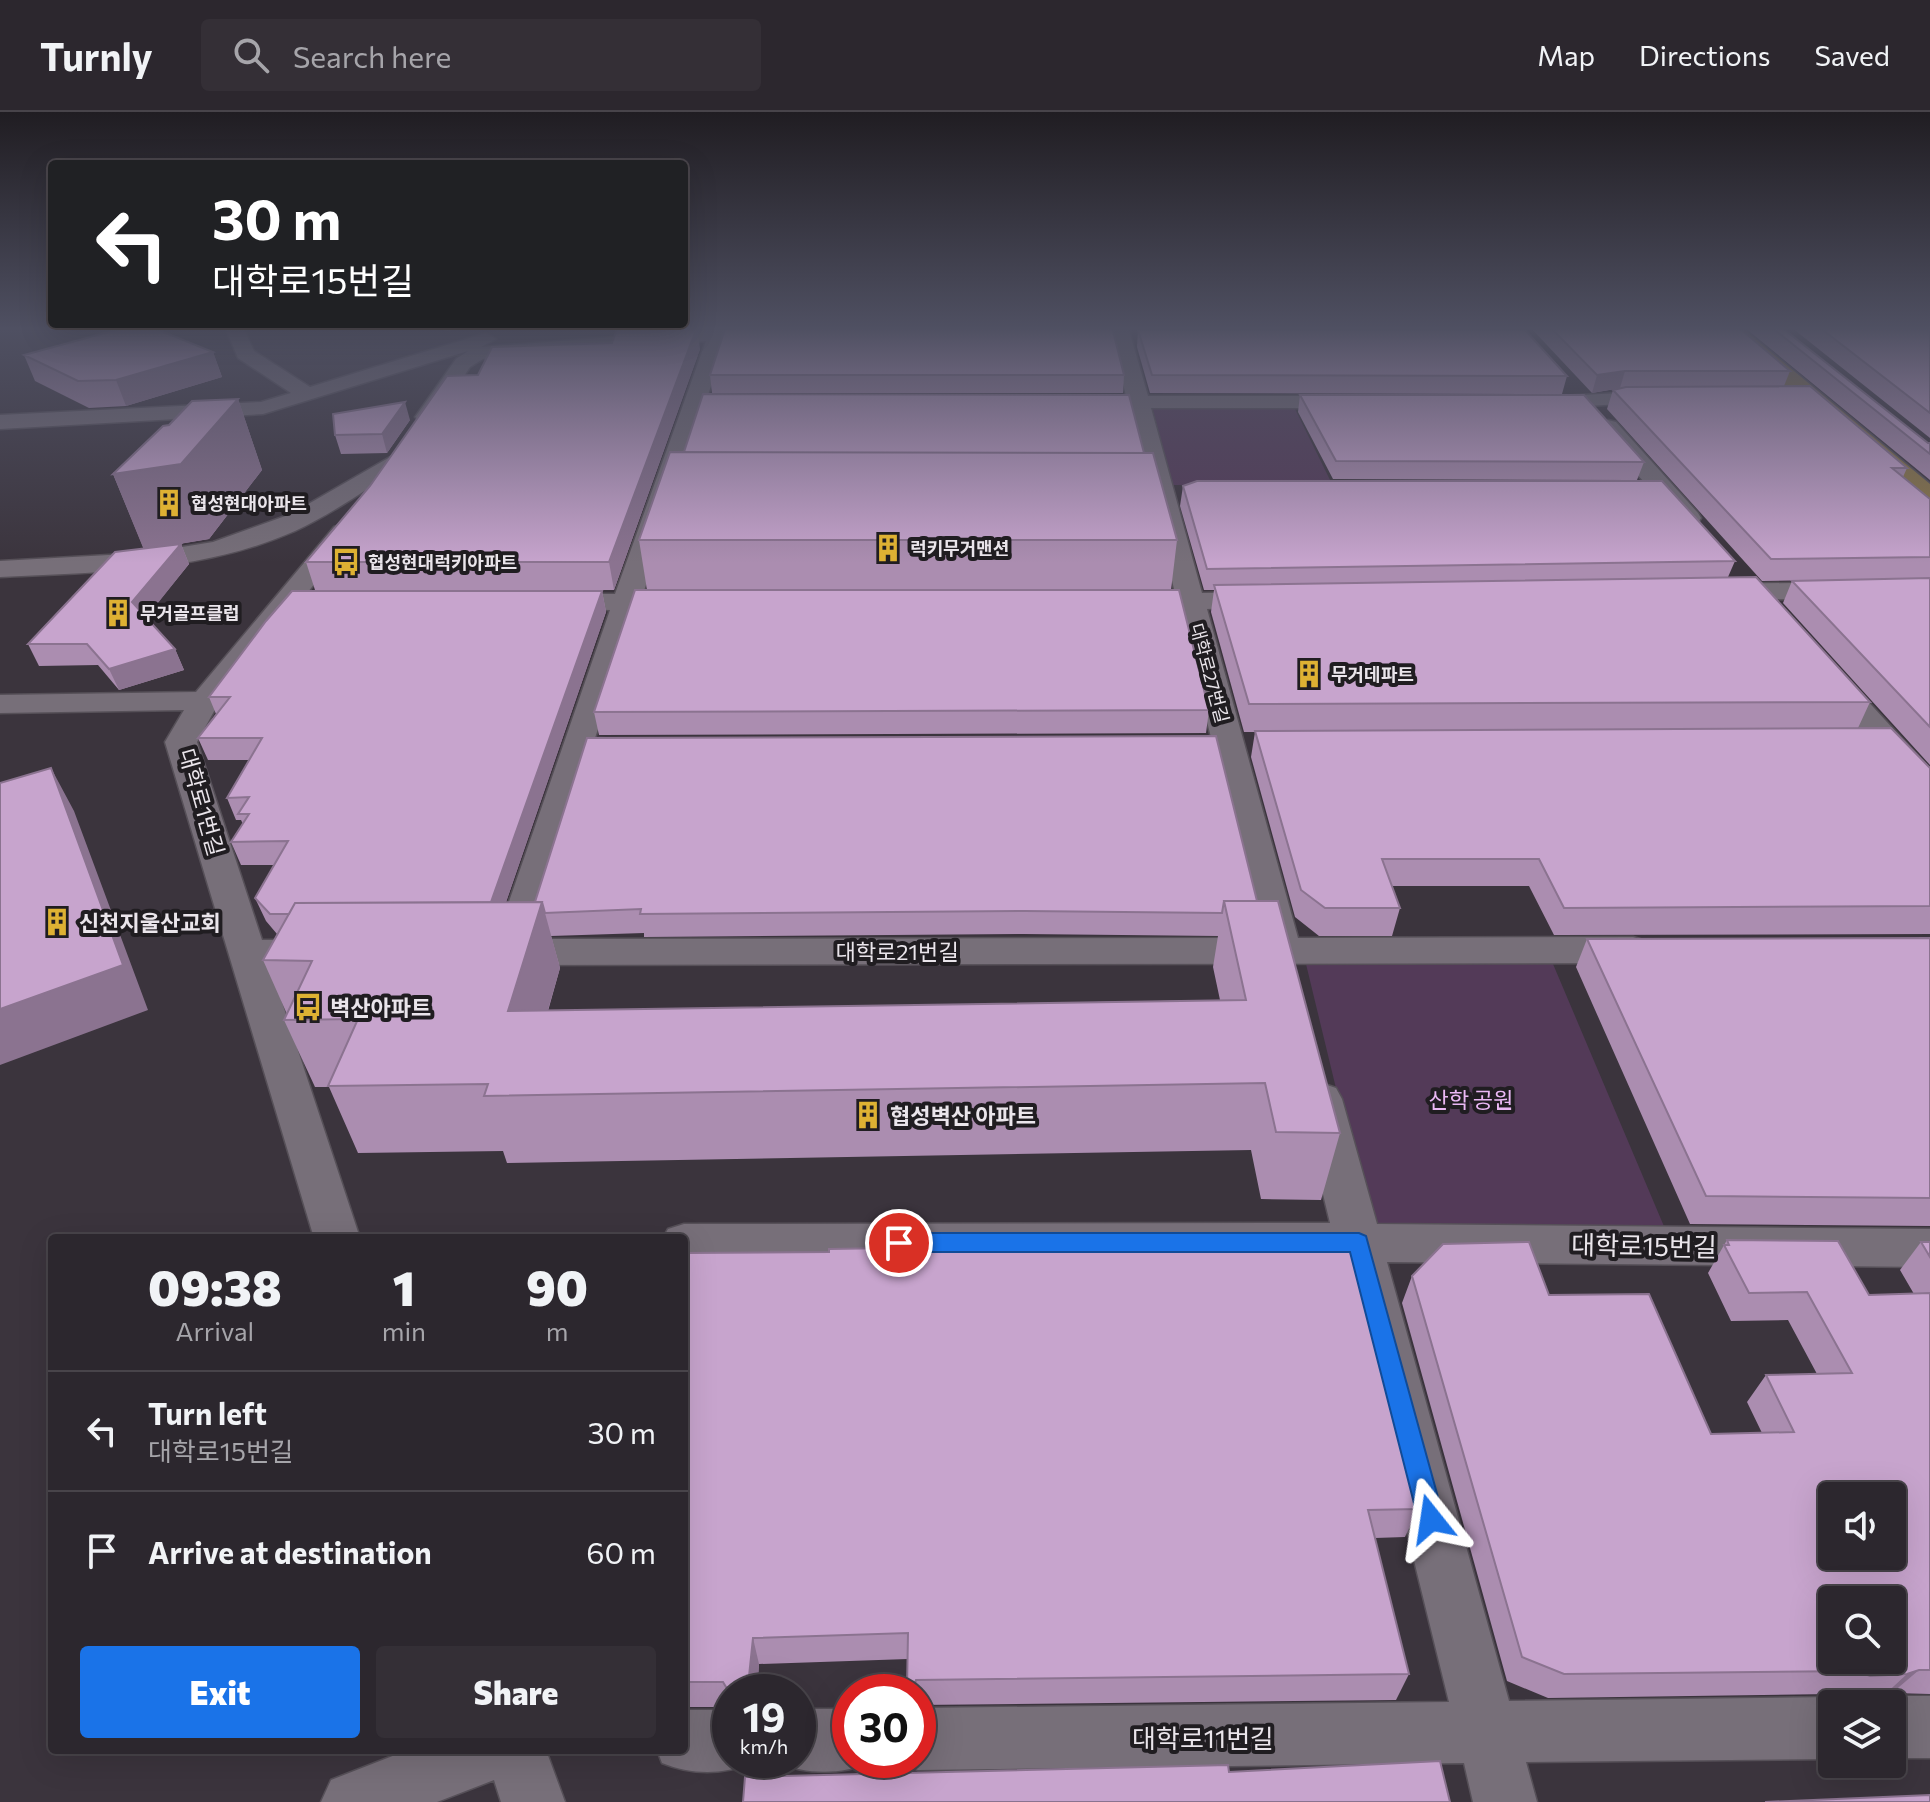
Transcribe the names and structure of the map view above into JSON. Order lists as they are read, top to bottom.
{
  "streets": {
    "street": [
      "대학로27번길",
      "대학로1번길",
      "대학로21번길",
      "대학로15번길",
      "대학로11번길"
    ]
  },
  "crossings": [
    ["대학로27번길", "대학로21번길"]
  ],
  "parks": ["산학 공원"],
  "places": {
    "building": [
      "협성현대아파트",
      "럭키무거맨션",
      "무거골프클럽",
      "무거데파트",
      "신천지울산교회",
      "협성벽산 아파트"
    ],
    "bus stop": ["협성현대럭키아파트", "벽산아파트"]
  },
  "page": {
    "header": "Turnly",
    "search": "Search here",
    "nav": ["Map", "Directions", "Saved"],
    "turn": ["30 m", "대학로15번길"],
    "eta": [
      "09:38",
      "Arrival",
      "1",
      "min",
      "90",
      "m"
    ],
    "list": [
      {
        "name": "Turn left",
        "note": "대학로15번길",
        "value": "30 m"
      },
      {
        "name": "Arrive at destination",
        "value": "60 m"
      }
    ],
    "buttons": ["Exit", "Share"],
    "speed": "19 km/h",
    "limit": "30"
  }
}
